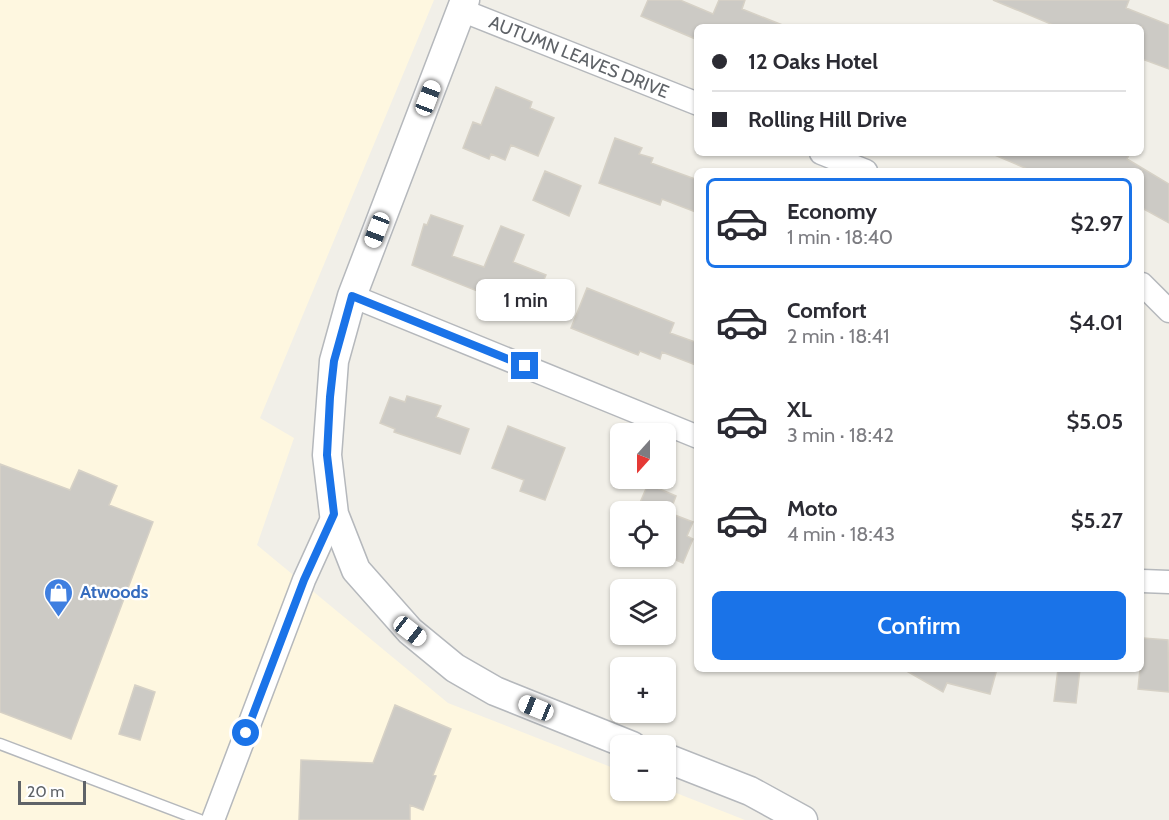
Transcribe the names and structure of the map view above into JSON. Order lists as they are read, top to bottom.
{
  "streets": {
    "street": ["AUTUMN LEAVES DRIVE"]
  },
  "places": {
    "shop": ["Atwoods"]
  },
  "scale_bar": "20 m",
  "north": "bottom",
  "page": {
    "banner": ["12 Oaks Hotel", "Rolling Hill Drive"],
    "list": [
      {
        "name": "Economy",
        "note": "1 min · 18:40",
        "value": "$2.97"
      },
      {
        "name": "Comfort",
        "note": "2 min · 18:41",
        "value": "$4.01"
      },
      {
        "name": "XL",
        "note": "3 min · 18:42",
        "value": "$5.05"
      },
      {
        "name": "Moto",
        "note": "4 min · 18:43",
        "value": "$5.27"
      }
    ],
    "bubble": "1 min",
    "map_buttons": ["+", "−"],
    "buttons": "Confirm",
    "scale": "20 m"
  }
}
